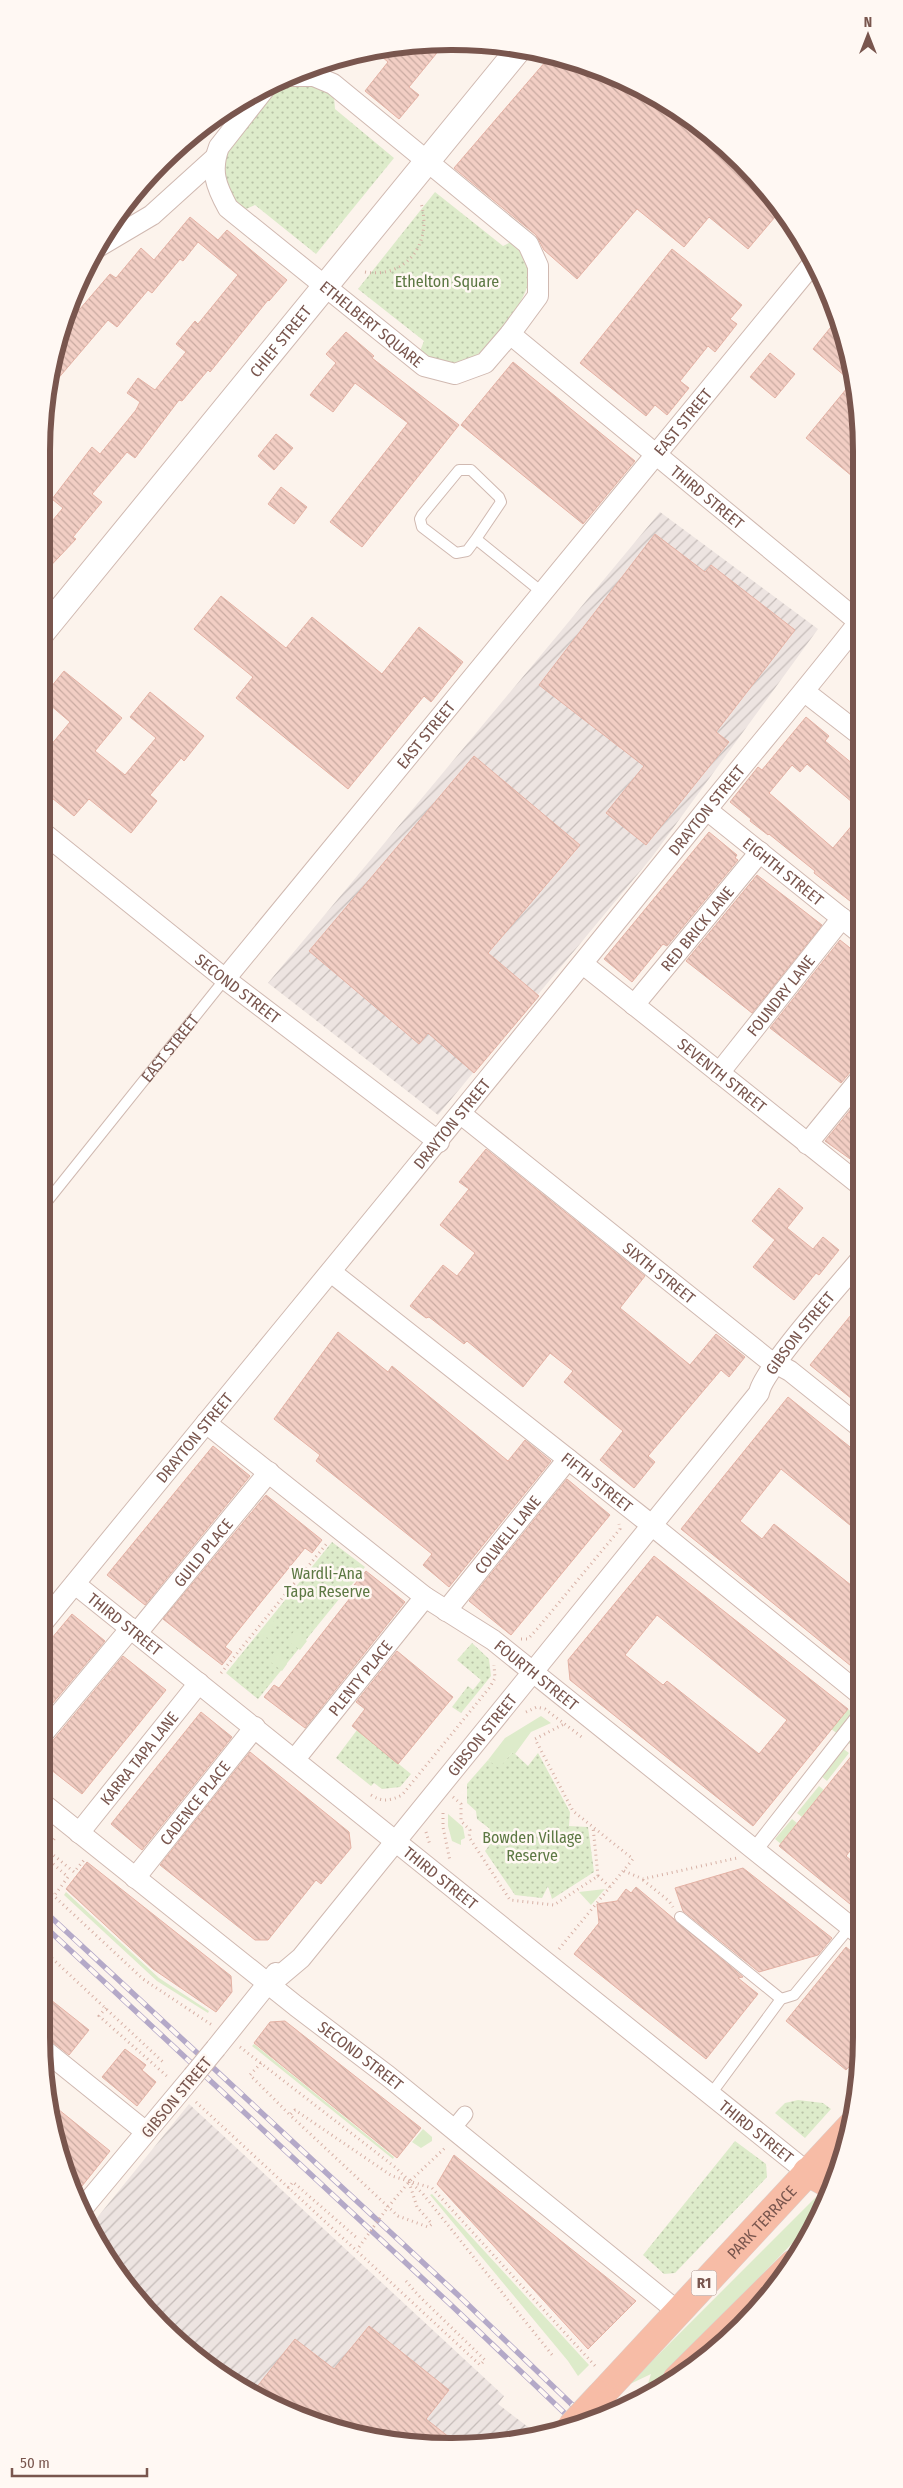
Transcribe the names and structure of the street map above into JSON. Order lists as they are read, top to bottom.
{
  "streets": {
    "highway": ["PARK TERRACE", "R1"],
    "street": [
      "ETHELBERT SQUARE",
      "CHIEF STREET",
      "EAST STREET",
      "THIRD STREET",
      "DRAYTON STREET",
      "EIGHTH STREET",
      "RED BRICK LANE",
      "SECOND STREET",
      "FOUNDRY LANE",
      "SEVENTH STREET",
      "SIXTH STREET",
      "GIBSON STREET",
      "FIFTH STREET",
      "COLWELL LANE",
      "GUILD PLACE",
      "FOURTH STREET",
      "PLENTY PLACE",
      "KARRA TAPA LANE",
      "CADENCE PLACE"
    ]
  },
  "crossings": [
    ["ETHELBERT SQUARE", "CHIEF STREET"],
    ["ETHELBERT SQUARE", "THIRD STREET"],
    ["EAST STREET", "THIRD STREET"],
    ["EAST STREET", "SECOND STREET"],
    ["THIRD STREET", "DRAYTON STREET"],
    ["THIRD STREET", "GIBSON STREET"],
    ["THIRD STREET", "GUILD PLACE"],
    ["THIRD STREET", "PLENTY PLACE"],
    ["THIRD STREET", "KARRA TAPA LANE"],
    ["THIRD STREET", "CADENCE PLACE"],
    ["THIRD STREET", "PARK TERRACE"],
    ["DRAYTON STREET", "EIGHTH STREET"],
    ["DRAYTON STREET", "SECOND STREET"],
    ["DRAYTON STREET", "SEVENTH STREET"],
    ["DRAYTON STREET", "SIXTH STREET"],
    ["DRAYTON STREET", "FIFTH STREET"],
    ["DRAYTON STREET", "FOURTH STREET"],
    ["EIGHTH STREET", "RED BRICK LANE"],
    ["EIGHTH STREET", "FOUNDRY LANE"],
    ["RED BRICK LANE", "SEVENTH STREET"],
    ["SECOND STREET", "GIBSON STREET"],
    ["SECOND STREET", "KARRA TAPA LANE"],
    ["SECOND STREET", "CADENCE PLACE"],
    ["SECOND STREET", "PARK TERRACE"],
    ["FOUNDRY LANE", "SEVENTH STREET"],
    ["SIXTH STREET", "GIBSON STREET"],
    ["GIBSON STREET", "FIFTH STREET"],
    ["GIBSON STREET", "FOURTH STREET"],
    ["FIFTH STREET", "COLWELL LANE"],
    ["COLWELL LANE", "FOURTH STREET"],
    ["GUILD PLACE", "FOURTH STREET"],
    ["FOURTH STREET", "PLENTY PLACE"]
  ],
  "parks": ["Ethelton Square", "Wardli-Ana Tapa Reserve", "Bowden Village Reserve"],
  "scale_bar": "50 m",
  "north": "top"
}
